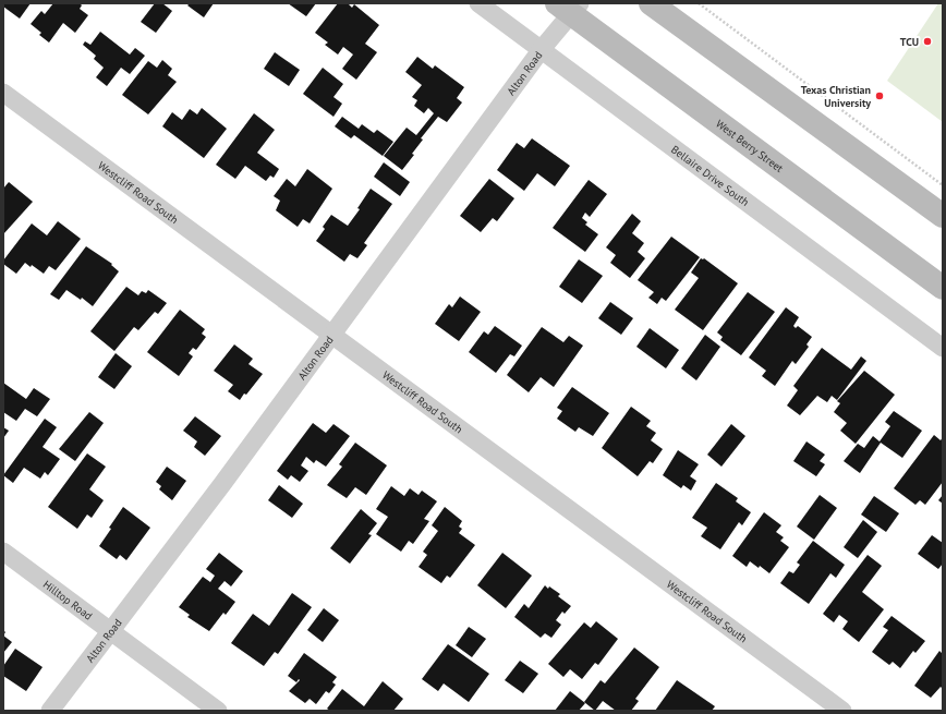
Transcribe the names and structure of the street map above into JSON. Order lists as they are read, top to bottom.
{
  "streets": {
    "main road": ["West Berry Street"],
    "street": [
      "Alton Road",
      "Bellaire Drive South",
      "Westcliff Road South",
      "Hilltop Road"
    ]
  },
  "crossings": [
    ["Alton Road", "West Berry Street"],
    ["Alton Road", "Bellaire Drive South"],
    ["Alton Road", "Westcliff Road South"],
    ["Alton Road", "Hilltop Road"]
  ],
  "places": ["TCU", "Texas Christian University"]
}
